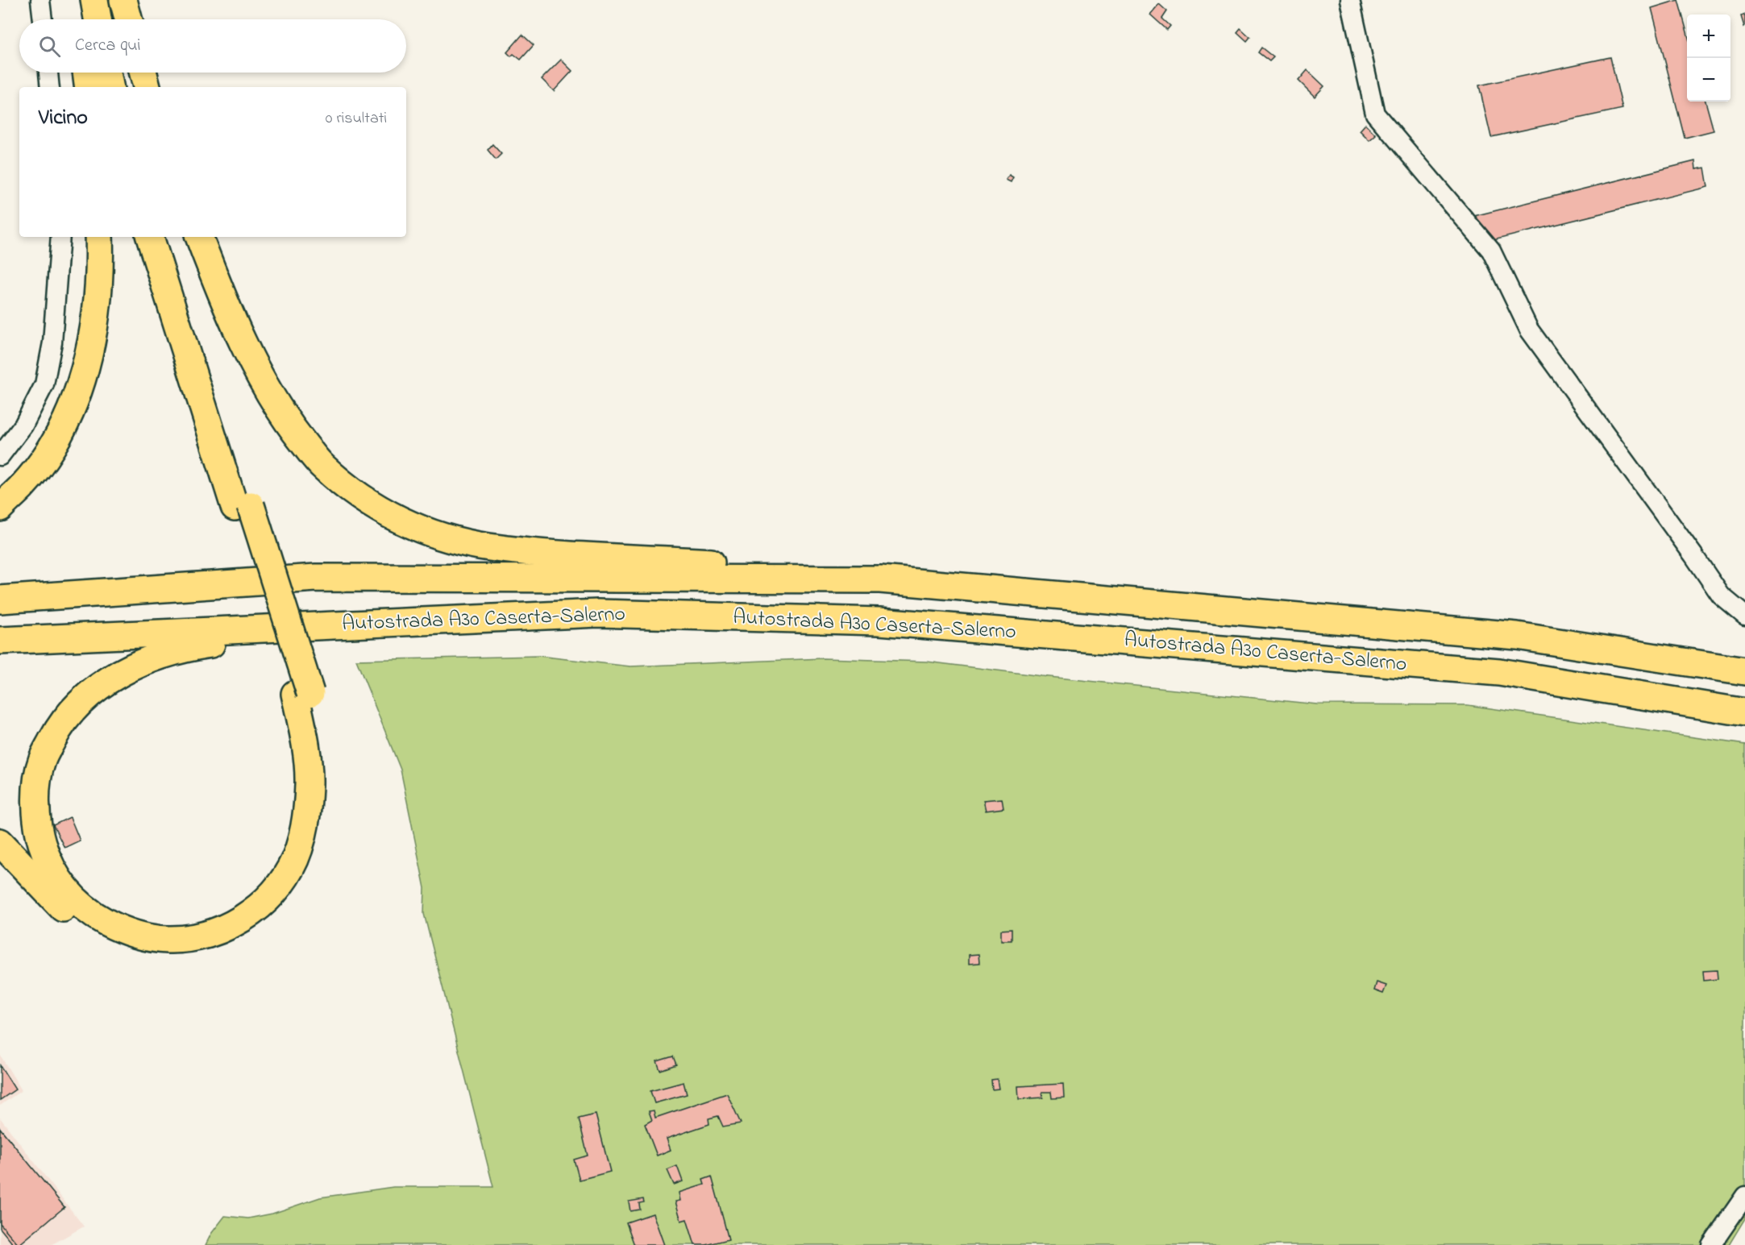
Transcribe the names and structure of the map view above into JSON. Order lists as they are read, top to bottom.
{
  "streets": {
    "highway": ["Autostrada A30 Caserta-Salerno"]
  },
  "page": {
    "map_buttons": ["+", "−"],
    "search": "Cerca qui",
    "heading": ["Vicino", "0 risultati"]
  }
}
